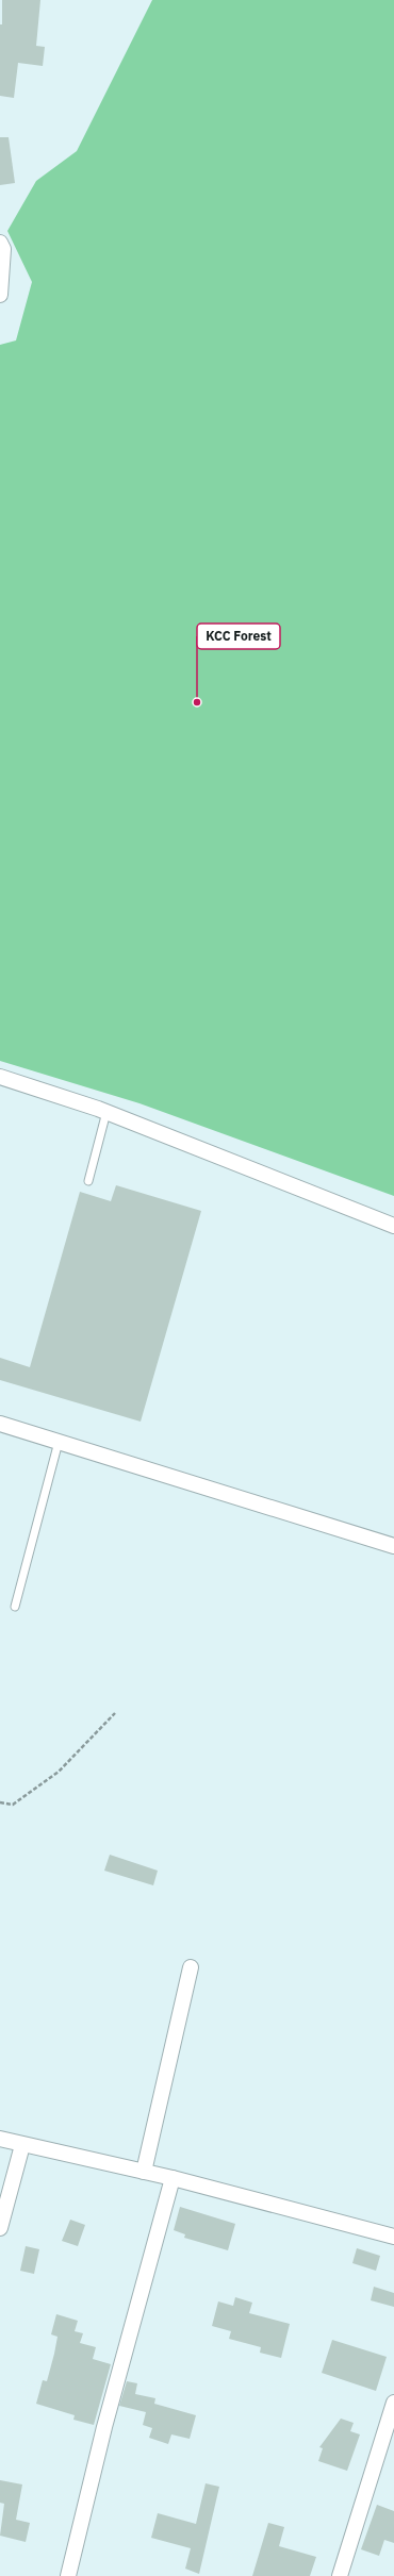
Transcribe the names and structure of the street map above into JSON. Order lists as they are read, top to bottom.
{
  "places": ["KCC Forest"]
}
